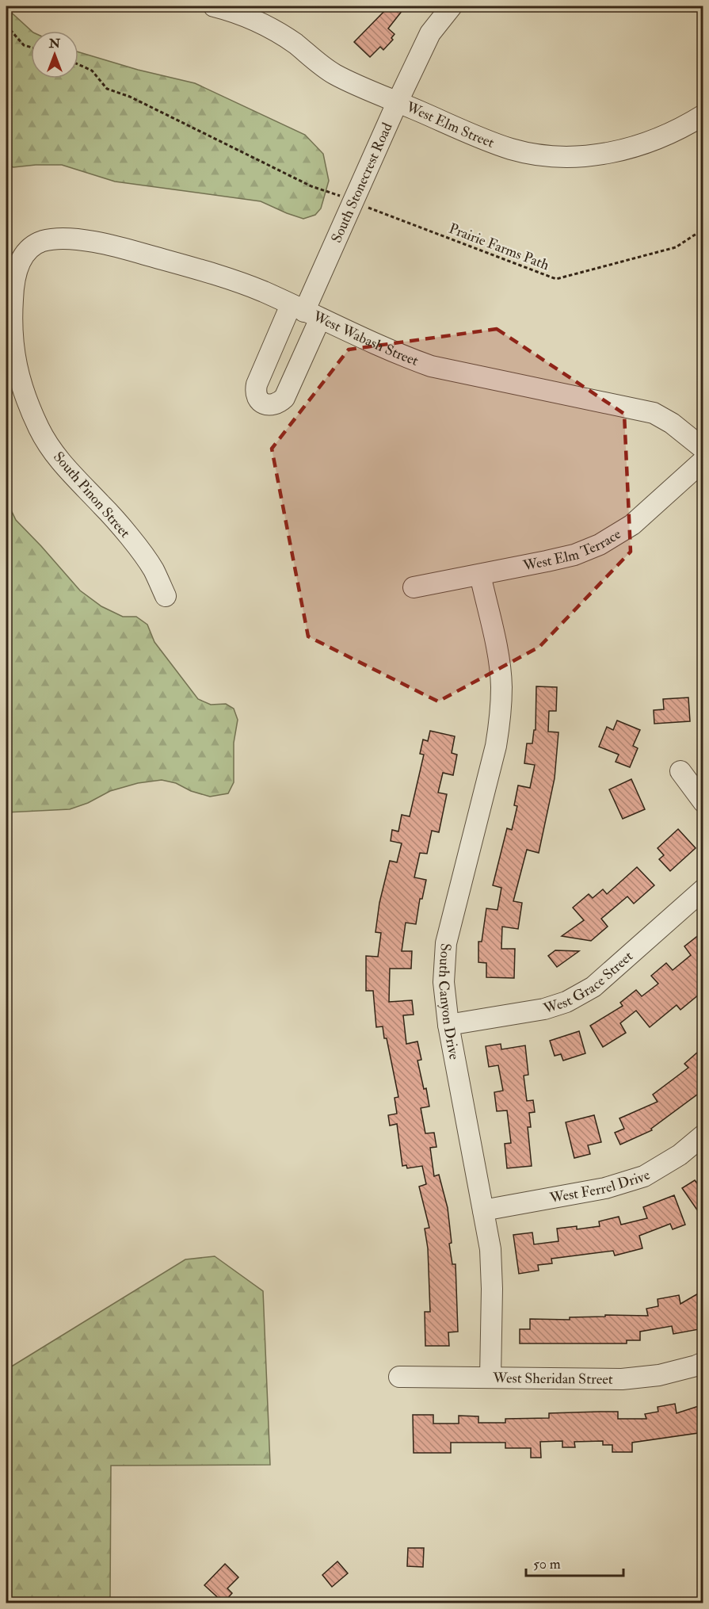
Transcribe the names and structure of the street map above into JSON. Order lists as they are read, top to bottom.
{
  "streets": {
    "street": [
      "West Elm Street",
      "South Stonecrest Road",
      "West Wabash Street",
      "South Pinon Street",
      "West Elm Terrace",
      "West Grace Street",
      "South Canyon Drive",
      "West Ferrel Drive",
      "West Sheridan Street"
    ],
    "path": ["Prairie Farms Path"]
  },
  "crossings": [
    ["West Elm Street", "South Stonecrest Road"],
    ["South Stonecrest Road", "West Wabash Street"],
    ["West Wabash Street", "South Pinon Street"],
    ["West Elm Terrace", "South Canyon Drive"],
    ["West Grace Street", "South Canyon Drive"],
    ["South Canyon Drive", "West Ferrel Drive"],
    ["South Canyon Drive", "West Sheridan Street"]
  ],
  "scale_bar": "50 m",
  "north": "top"
}
